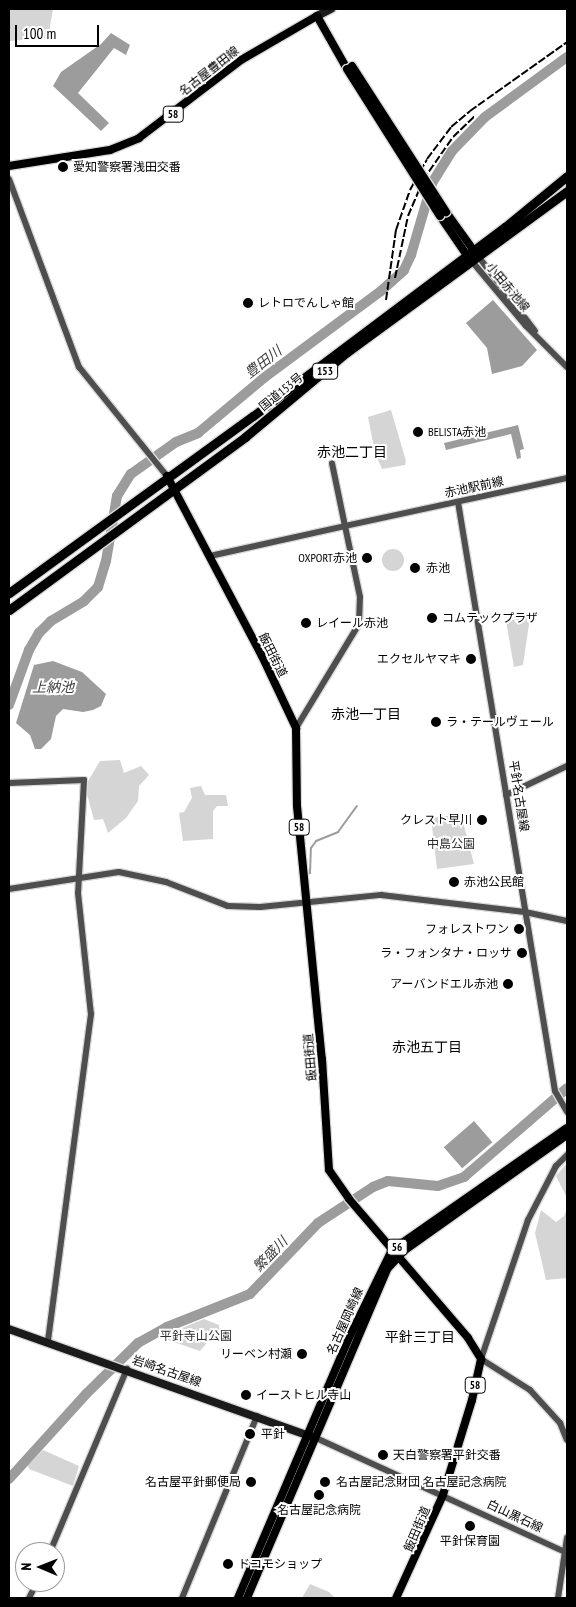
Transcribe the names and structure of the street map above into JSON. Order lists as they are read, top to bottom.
{
  "streets": {
    "highway": ["153", "国道153号"],
    "main road": [
      "名古屋豊田線",
      "58",
      "飯田街道",
      "56",
      "名古屋岡崎線",
      "岩崎名古屋線"
    ],
    "street": [
      "小田赤池線",
      "赤池駅前線",
      "平針名古屋線",
      "白山黒石線"
    ]
  },
  "crossings": [
    ["小田赤池線", "国道153号"],
    ["国道153号", "飯田街道"],
    ["赤池駅前線", "飯田街道"],
    ["赤池駅前線", "平針名古屋線"],
    ["飯田街道", "名古屋岡崎線"],
    ["飯田街道", "白山黒石線"],
    ["名古屋岡崎線", "岩崎名古屋線"],
    ["名古屋岡崎線", "白山黒石線"],
    ["岩崎名古屋線", "白山黒石線"]
  ],
  "districts": [
    "赤池二丁目",
    "赤池一丁目",
    "赤池五丁目",
    "平針三丁目"
  ],
  "water": ["豊田川", "上納池", "繁盛川"],
  "parks": ["中島公園", "平針寺山公園"],
  "places": [
    "愛知警察署浅田交番",
    "レトロでんしゃ館",
    "BELISTA赤池",
    "OXPORT赤池",
    "赤池",
    "コムテックプラザ",
    "レイール赤池",
    "エクセルヤマキ",
    "ラ・テールヴェール",
    "クレスト早川",
    "赤池公民館",
    "フォレストワン",
    "ラ・フォンタナ・ロッサ",
    "アーバンドエル赤池",
    "リーベン村瀬",
    "イーストヒル寺山",
    "平針",
    "天白警察署平針交番",
    "名古屋平針郵便局",
    "名古屋記念財団 名古屋記念病院",
    "名古屋記念病院",
    "平針保育園",
    "ドコモショップ"
  ],
  "scale_bar": "100 m",
  "north": "left"
}
